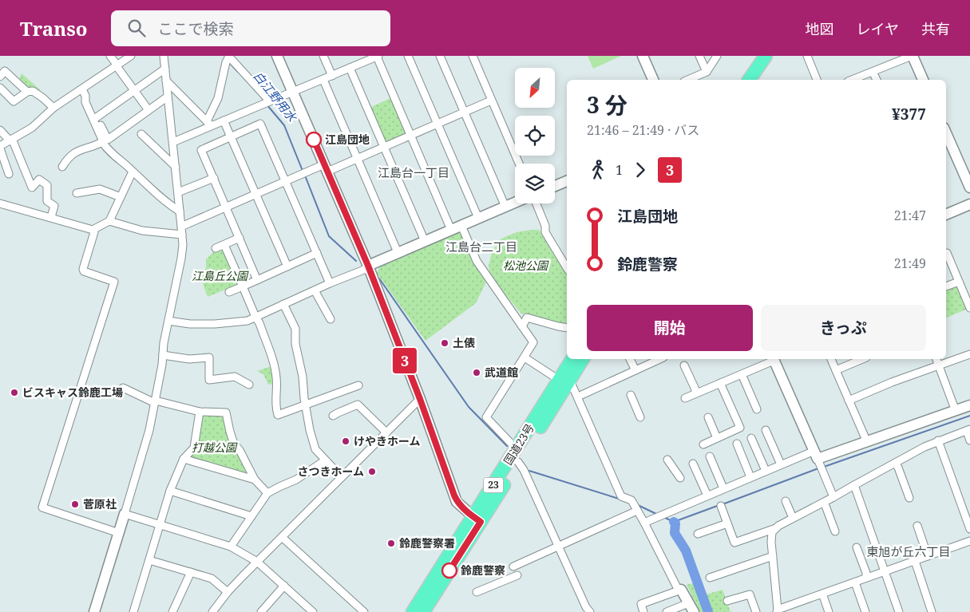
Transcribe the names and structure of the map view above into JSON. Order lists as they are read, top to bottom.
{
  "streets": {
    "highway": ["国道23号", "23"]
  },
  "districts": ["江島台一丁目", "江島台二丁目", "東旭が丘六丁目"],
  "water": ["白江野用水"],
  "parks": ["松池公園", "江島丘公園", "打越公園"],
  "places": [
    "江島団地",
    "土俵",
    "武道館",
    "ビスキャス鈴鹿工場",
    "けやきホーム",
    "さつきホーム",
    "菅原社",
    "鈴鹿警察署",
    "鈴鹿警察"
  ],
  "lines": ["bus line 3"],
  "north": "bottom left",
  "page": {
    "header": "Transo",
    "search": "ここで検索",
    "nav": ["地図", "レイヤ", "共有"],
    "on_map": "3",
    "heading": ["3 分", "21:46 – 21:49 · バス", "¥377"],
    "legs": ["1", "3"],
    "list": [
      {
        "name": "江島団地",
        "value": "21:47"
      },
      {
        "name": "鈴鹿警察",
        "value": "21:49"
      }
    ],
    "buttons": ["開始", "きっぷ"]
  }
}
